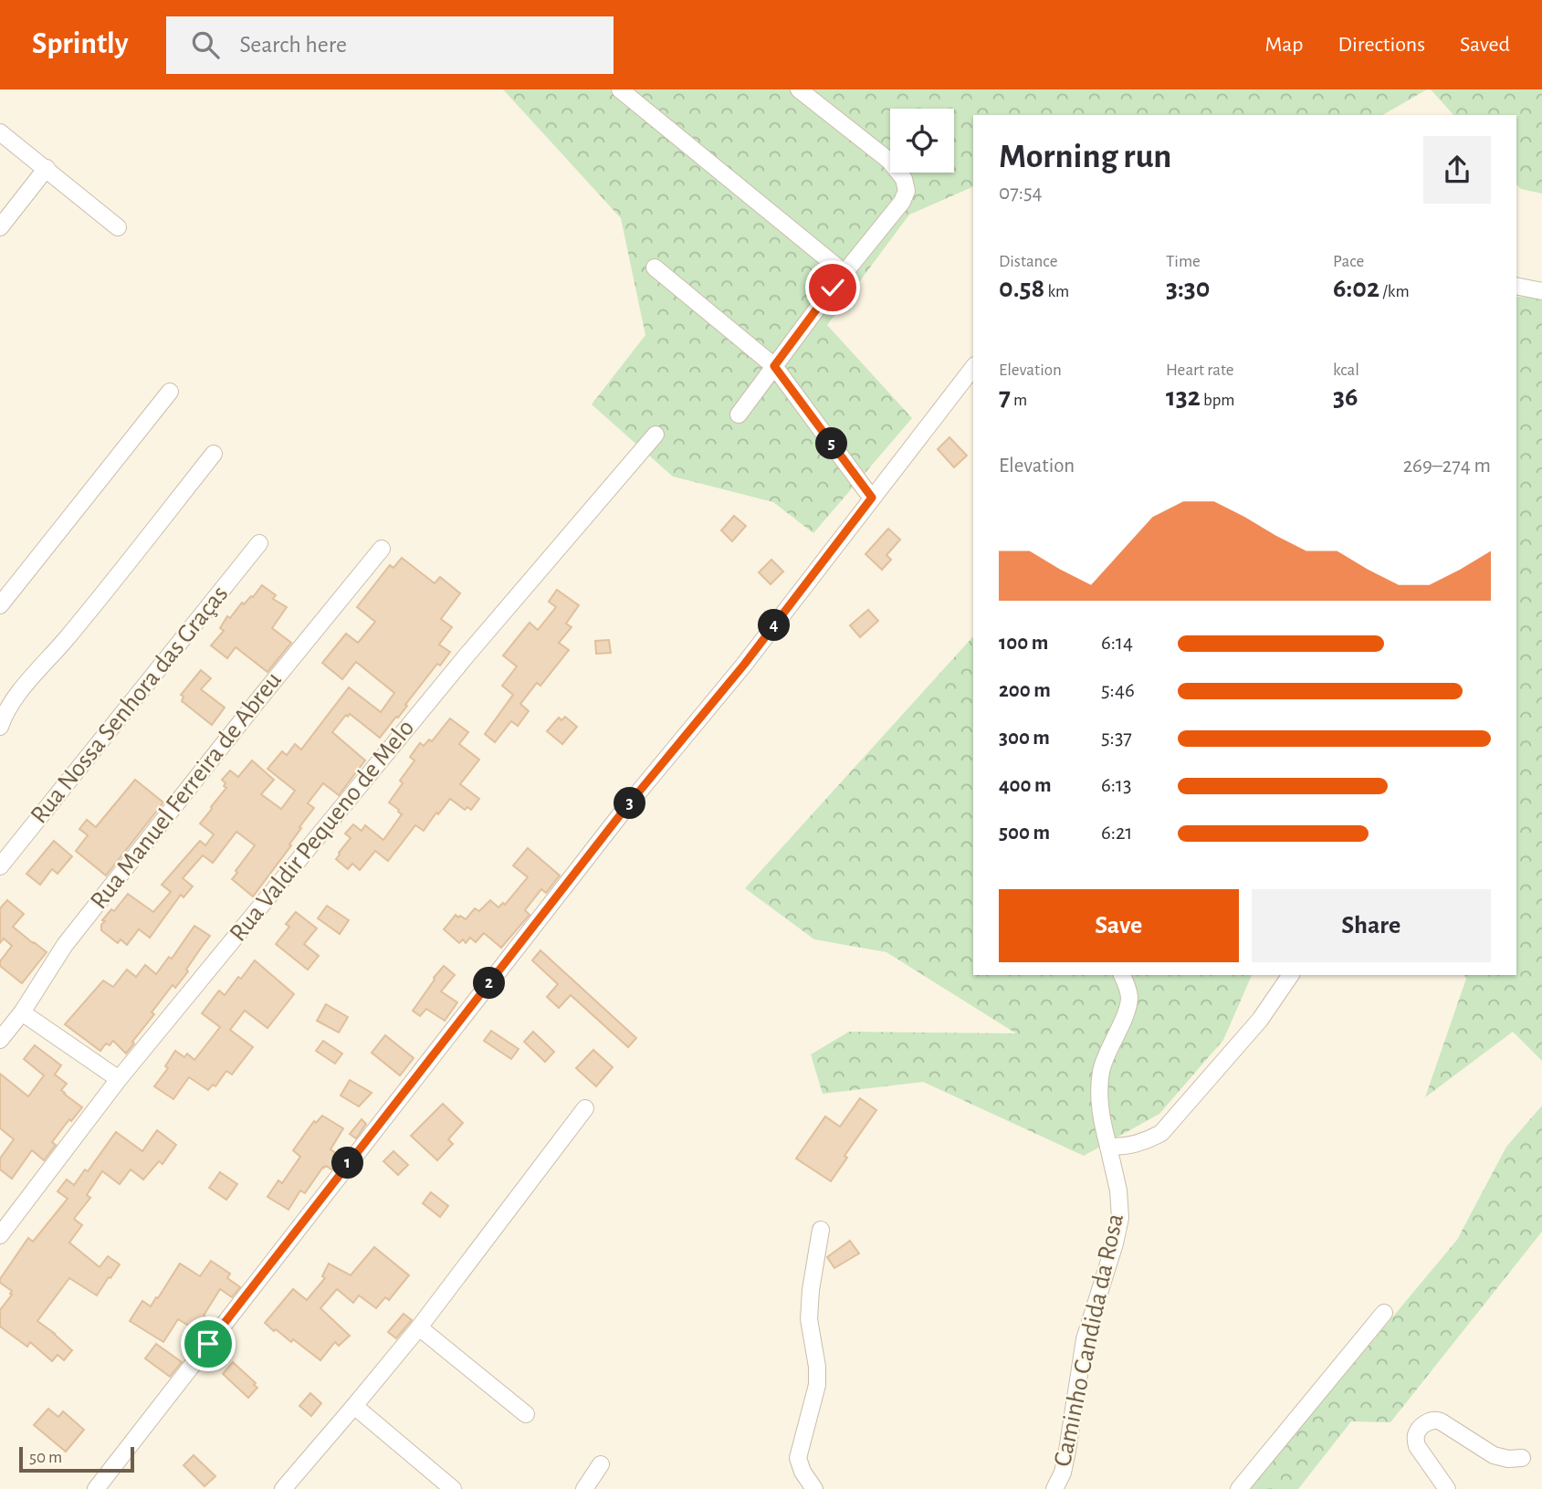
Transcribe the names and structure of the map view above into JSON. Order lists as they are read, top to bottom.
{
  "streets": {
    "street": [
      "Rua Nossa Senhora das Graças",
      "Rua Manuel Ferreira de Abreu",
      "Rua Valdir Pequeno de Melo",
      "Caminho Candida da Rosa"
    ]
  },
  "scale_bar": "50 m",
  "page": {
    "header": "Sprintly",
    "search": "Search here",
    "nav": ["Map", "Directions", "Saved"],
    "heading": ["Morning run", "07:54"],
    "stats": [
      ["Distance", "0.58 km"],
      ["Time", "3:30"],
      ["Pace", "6:02 /km"],
      ["Elevation", "7 m"],
      ["Heart rate", "132 bpm"],
      ["kcal", "36"]
    ],
    "pins": [
      "5",
      "4",
      "3",
      "2",
      "1"
    ],
    "chart": ["Elevation", "269–274 m"],
    "list": [
      {
        "name": "100 m",
        "note": "6:14"
      },
      {
        "name": "200 m",
        "note": "5:46"
      },
      {
        "name": "300 m",
        "note": "5:37"
      },
      {
        "name": "400 m",
        "note": "6:13"
      },
      {
        "name": "500 m",
        "note": "6:21"
      }
    ],
    "buttons": ["Save", "Share"],
    "scale": "50 m"
  }
}
